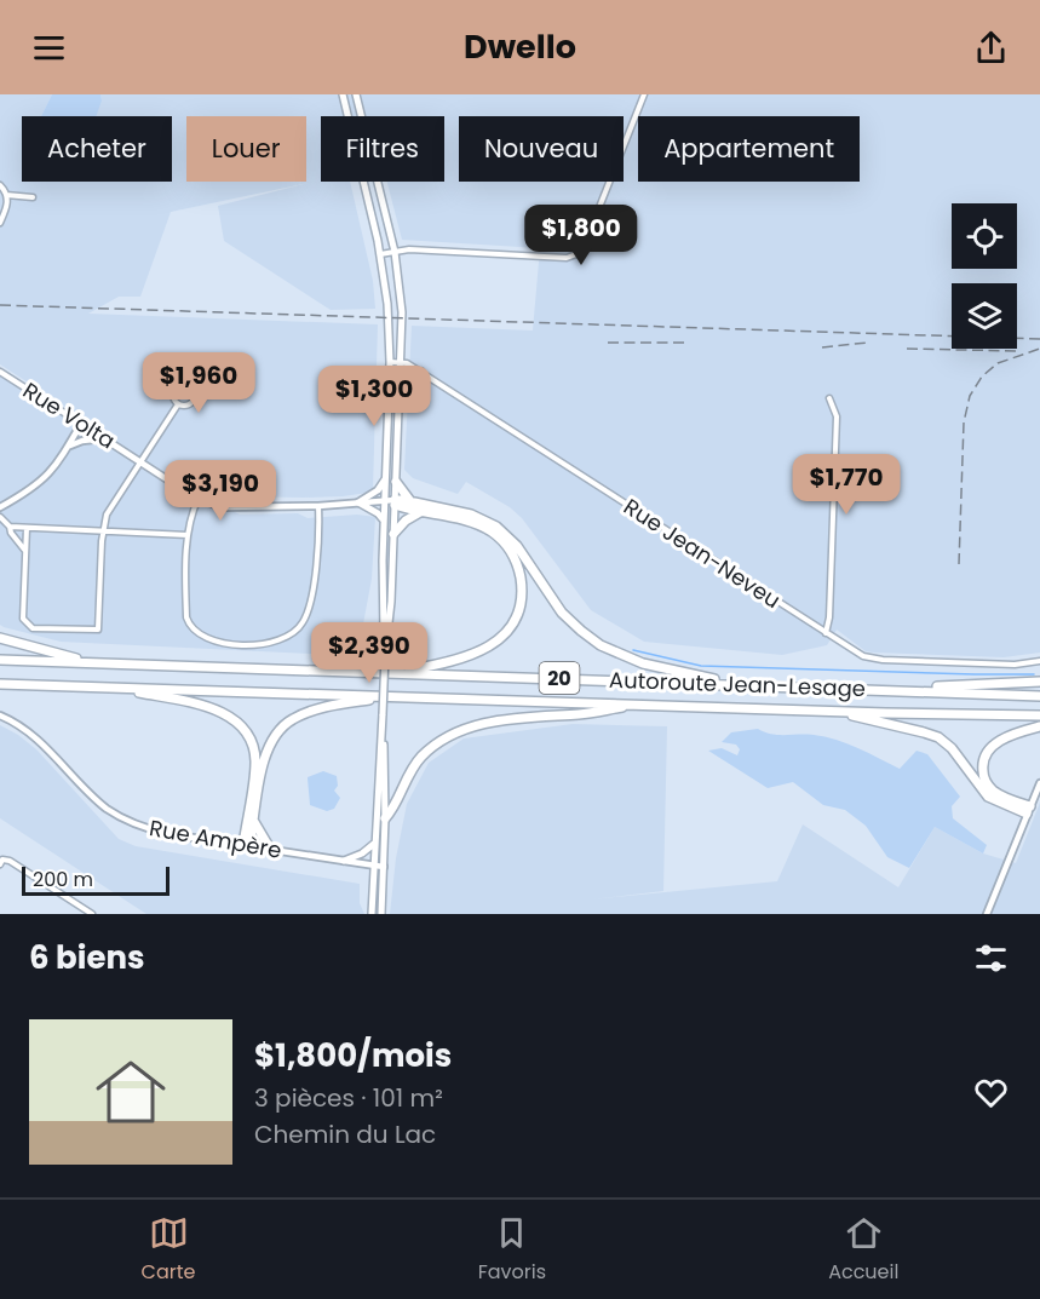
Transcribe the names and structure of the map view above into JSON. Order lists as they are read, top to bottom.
{
  "streets": {
    "highway": ["20", "Autoroute Jean-Lesage"],
    "street": ["Rue Volta", "Rue Jean-Neveu", "Rue Ampère"]
  },
  "scale_bar": "200 m",
  "page": {
    "header": "Dwello",
    "chip": [
      "Acheter",
      "Louer",
      "Filtres",
      "Nouveau",
      "Appartement"
    ],
    "price": [
      "$1,800",
      "$1,960",
      "$1,300",
      "$1,770",
      "$3,190",
      "$2,390"
    ],
    "scale": "200 m",
    "heading": "6 biens",
    "list": [
      {
        "name": "$1,800/mois",
        "note": "3 pièces · 101 m² · Chemin du Lac"
      }
    ],
    "tabs": ["Carte", "Favoris", "Accueil"]
  }
}
